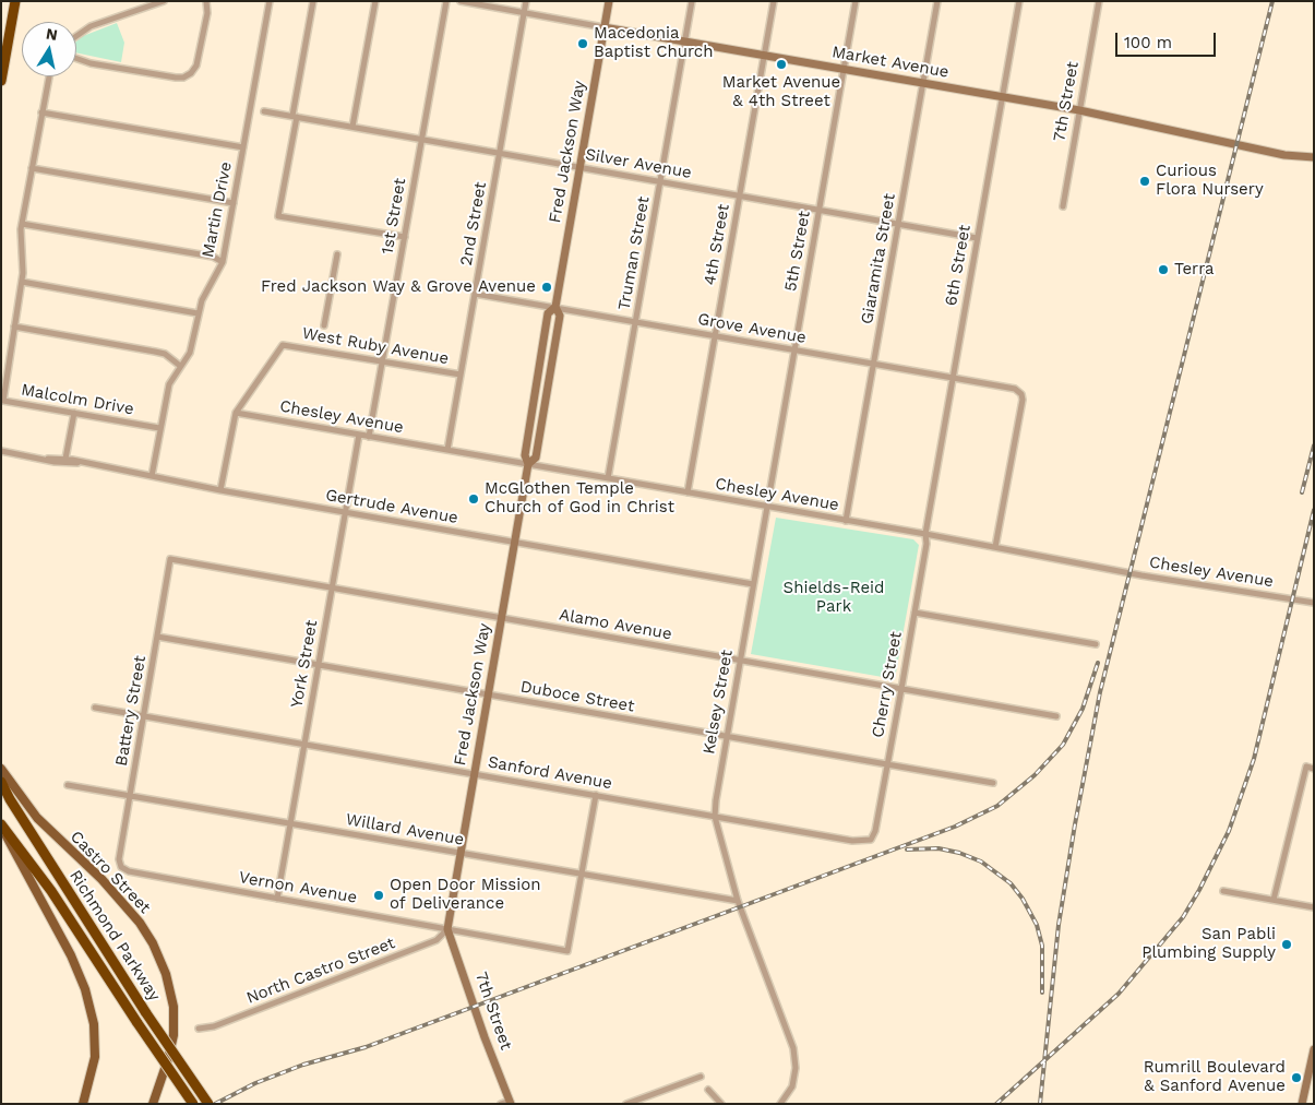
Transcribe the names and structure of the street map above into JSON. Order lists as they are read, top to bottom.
{
  "streets": {
    "highway": ["Richmond Parkway"],
    "main road": ["Castro Street"],
    "street": [
      "Market Avenue",
      "7th Street",
      "Fred Jackson Way",
      "Silver Avenue",
      "Martin Drive",
      "1st Street",
      "2nd Street",
      "4th Street",
      "5th Street",
      "Truman Street",
      "Giaramita Street",
      "6th Street",
      "Grove Avenue",
      "West Ruby Avenue",
      "Malcolm Drive",
      "Chesley Avenue",
      "Gertrude Avenue",
      "Alamo Avenue",
      "York Street",
      "Cherry Street",
      "Duboce Street",
      "Kelsey Street",
      "Battery Street",
      "Sanford Avenue",
      "Willard Avenue",
      "Vernon Avenue",
      "North Castro Street"
    ]
  },
  "crossings": [
    ["Market Avenue", "7th Street"],
    ["Market Avenue", "Fred Jackson Way"],
    ["Market Avenue", "2nd Street"],
    ["Market Avenue", "4th Street"],
    ["Market Avenue", "5th Street"],
    ["Market Avenue", "Truman Street"],
    ["Market Avenue", "Giaramita Street"],
    ["Market Avenue", "6th Street"],
    ["7th Street", "Fred Jackson Way"],
    ["7th Street", "Vernon Avenue"],
    ["7th Street", "North Castro Street"],
    ["Fred Jackson Way", "Silver Avenue"],
    ["Fred Jackson Way", "Grove Avenue"],
    ["Fred Jackson Way", "Chesley Avenue"],
    ["Fred Jackson Way", "Gertrude Avenue"],
    ["Fred Jackson Way", "Alamo Avenue"],
    ["Fred Jackson Way", "Duboce Street"],
    ["Fred Jackson Way", "Sanford Avenue"],
    ["Fred Jackson Way", "Willard Avenue"],
    ["Fred Jackson Way", "Vernon Avenue"],
    ["Fred Jackson Way", "North Castro Street"],
    ["Silver Avenue", "1st Street"],
    ["Silver Avenue", "2nd Street"],
    ["Silver Avenue", "4th Street"],
    ["Silver Avenue", "5th Street"],
    ["Silver Avenue", "Truman Street"],
    ["Silver Avenue", "Giaramita Street"],
    ["Silver Avenue", "6th Street"],
    ["Martin Drive", "Malcolm Drive"],
    ["Martin Drive", "Gertrude Avenue"],
    ["1st Street", "West Ruby Avenue"],
    ["1st Street", "Chesley Avenue"],
    ["2nd Street", "Grove Avenue"],
    ["2nd Street", "West Ruby Avenue"],
    ["2nd Street", "Chesley Avenue"],
    ["4th Street", "Grove Avenue"],
    ["4th Street", "Chesley Avenue"],
    ["5th Street", "Grove Avenue"],
    ["5th Street", "Chesley Avenue"],
    ["5th Street", "Kelsey Street"],
    ["Truman Street", "Grove Avenue"],
    ["Truman Street", "Chesley Avenue"],
    ["Giaramita Street", "Grove Avenue"],
    ["Giaramita Street", "Chesley Avenue"],
    ["6th Street", "Grove Avenue"],
    ["6th Street", "Chesley Avenue"],
    ["6th Street", "Cherry Street"],
    ["Grove Avenue", "Chesley Avenue"],
    ["West Ruby Avenue", "Chesley Avenue"],
    ["West Ruby Avenue", "Gertrude Avenue"],
    ["Chesley Avenue", "York Street"],
    ["Chesley Avenue", "Cherry Street"],
    ["Chesley Avenue", "Kelsey Street"],
    ["Gertrude Avenue", "York Street"],
    ["Gertrude Avenue", "Kelsey Street"],
    ["Alamo Avenue", "York Street"],
    ["Alamo Avenue", "Cherry Street"],
    ["Alamo Avenue", "Kelsey Street"],
    ["Alamo Avenue", "Battery Street"],
    ["York Street", "Duboce Street"],
    ["York Street", "Sanford Avenue"],
    ["York Street", "Willard Avenue"],
    ["York Street", "Vernon Avenue"],
    ["Cherry Street", "Duboce Street"],
    ["Cherry Street", "Sanford Avenue"],
    ["Duboce Street", "Kelsey Street"],
    ["Duboce Street", "Battery Street"],
    ["Kelsey Street", "Sanford Avenue"],
    ["Kelsey Street", "Willard Avenue"],
    ["Battery Street", "Sanford Avenue"],
    ["Battery Street", "Willard Avenue"],
    ["Battery Street", "Vernon Avenue"],
    ["Willard Avenue", "Vernon Avenue"],
    ["Vernon Avenue", "North Castro Street"]
  ],
  "parks": ["Shields-Reid Park"],
  "places": [
    "Macedonia Baptist Church",
    "Market Avenue & 4th Street",
    "Curious Flora Nursery",
    "Terra",
    "Fred Jackson Way & Grove Avenue",
    "McGlothen Temple Church of God in Christ",
    "Open Door Mission of Deliverance",
    "San Pabli Plumbing Supply",
    "Rumrill Boulevard & Sanford Avenue"
  ],
  "scale_bar": "100 m",
  "north": "top"
}
